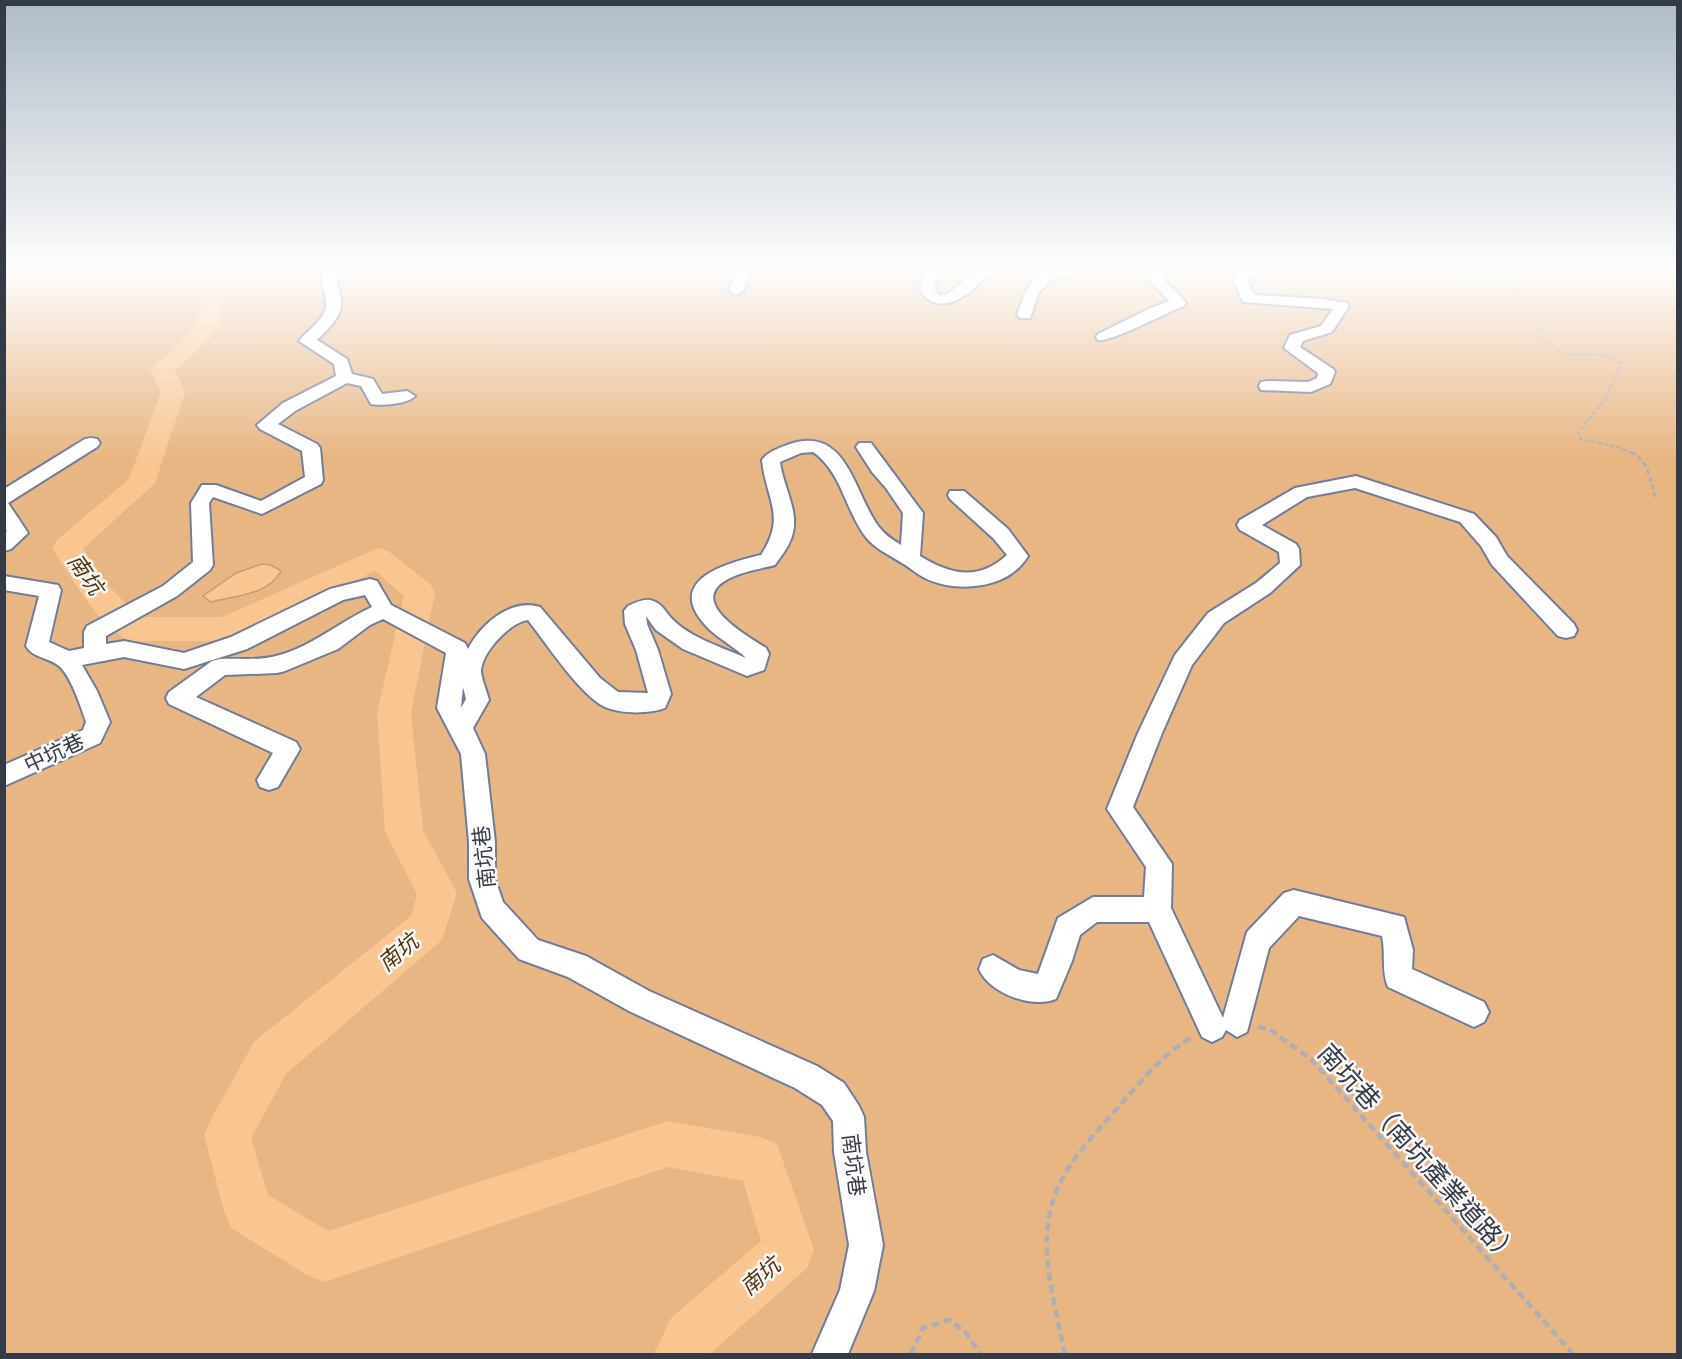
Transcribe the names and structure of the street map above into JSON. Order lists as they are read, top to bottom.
{
  "streets": {
    "street": ["中坑巷", "南坑巷"],
    "path": ["南坑巷（南坑產業道路）"]
  },
  "crossings": [
    ["中坑巷", "南坑巷"]
  ],
  "water": ["南坑"]
}
